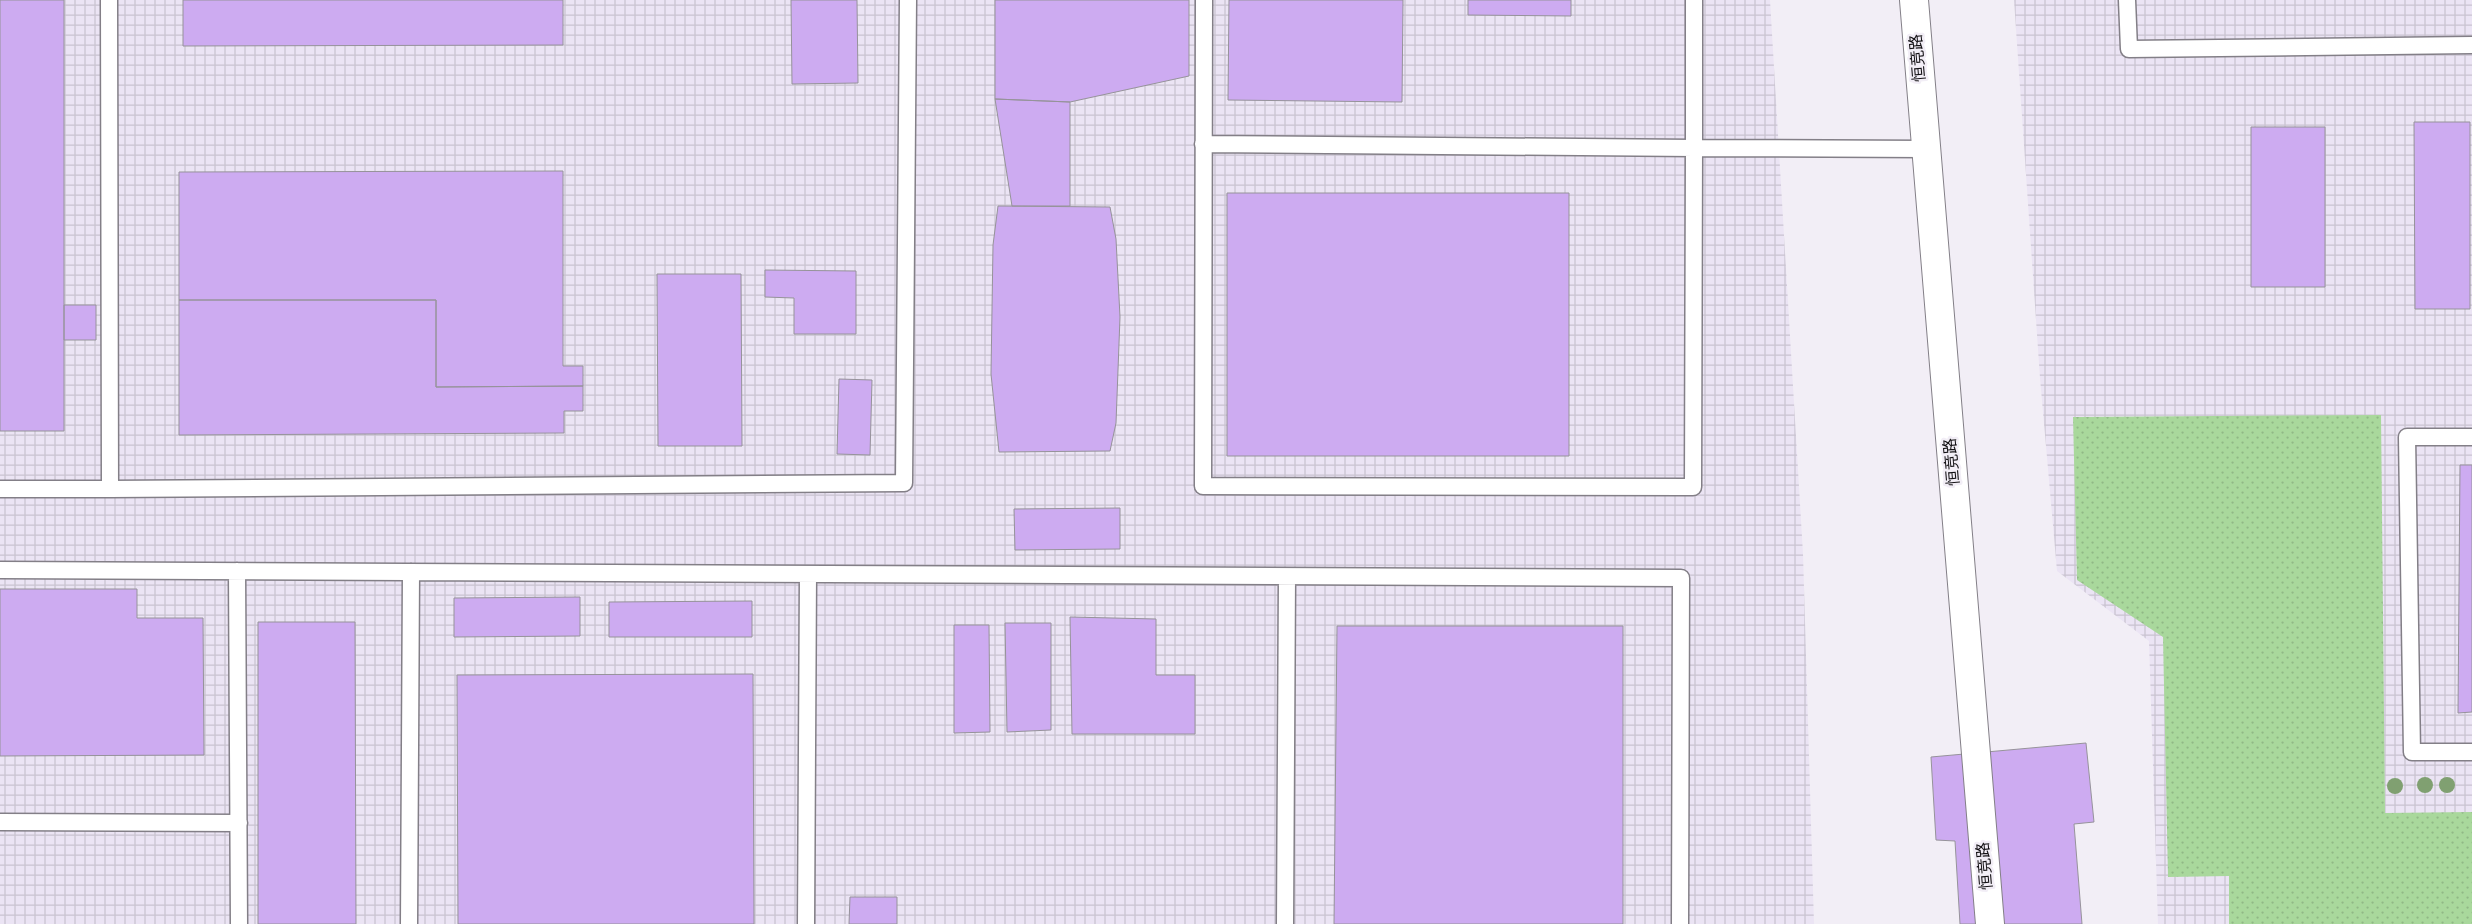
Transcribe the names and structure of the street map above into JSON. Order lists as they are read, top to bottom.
{
  "streets": {
    "street": ["恒竞路"]
  }
}
